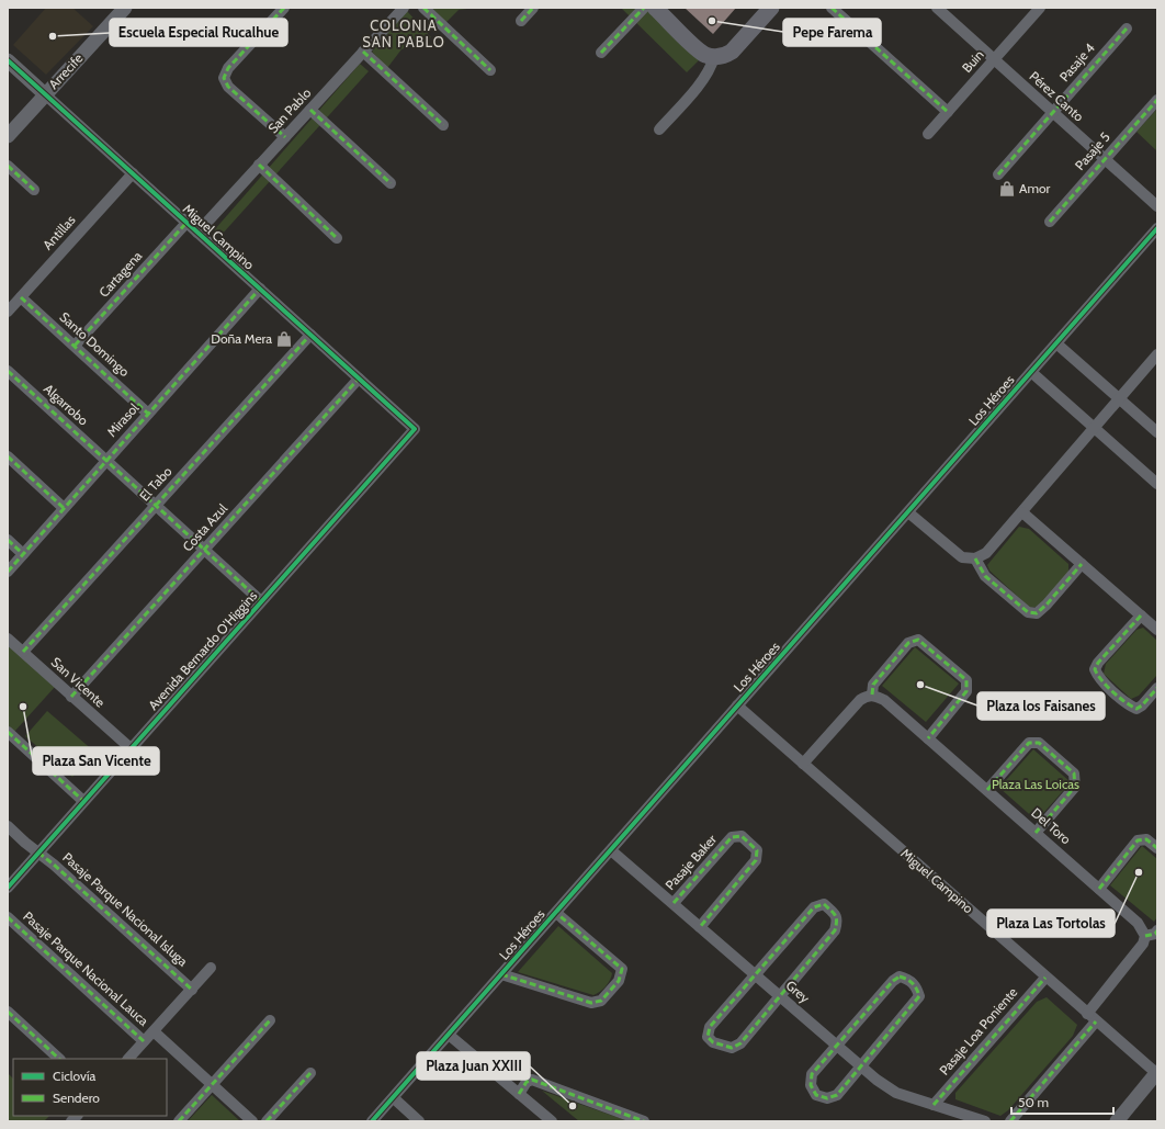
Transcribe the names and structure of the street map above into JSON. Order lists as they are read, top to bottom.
{
  "streets": {
    "street": [
      "Buin",
      "Pasaje 4",
      "Arrecife",
      "Pérez Canto",
      "San Pablo",
      "Pasaje 5",
      "Antillas",
      "Miguel Campino",
      "Cartagena",
      "Santo Domingo",
      "Los Héroes",
      "Algarrobo",
      "Mirasol",
      "El Tabo",
      "Costa Azul",
      "Avenida Bernardo O'Higgins",
      "San Vicente",
      "Del Toro",
      "Pasaje Baker",
      "Pasaje Parque Nacional Isluga",
      "Pasaje Parque Nacional Lauca",
      "Grey",
      "Pasaje Loa Poniente"
    ]
  },
  "crossings": [
    ["Buin", "Pérez Canto"],
    ["Pasaje 4", "Pérez Canto"],
    ["Arrecife", "Miguel Campino"],
    ["Pérez Canto", "Pasaje 5"],
    ["San Pablo", "Miguel Campino"],
    ["Antillas", "Miguel Campino"],
    ["Antillas", "Santo Domingo"],
    ["Miguel Campino", "Cartagena"],
    ["Miguel Campino", "Los Héroes"],
    ["Miguel Campino", "Mirasol"],
    ["Miguel Campino", "El Tabo"],
    ["Miguel Campino", "Costa Azul"],
    ["Miguel Campino", "Avenida Bernardo O'Higgins"],
    ["Miguel Campino", "Pasaje Loa Poniente"],
    ["Cartagena", "Santo Domingo"],
    ["Santo Domingo", "Mirasol"],
    ["Los Héroes", "Grey"],
    ["Algarrobo", "Mirasol"],
    ["Algarrobo", "El Tabo"],
    ["Algarrobo", "Costa Azul"],
    ["Algarrobo", "Avenida Bernardo O'Higgins"],
    ["El Tabo", "San Vicente"],
    ["Costa Azul", "San Vicente"],
    ["Avenida Bernardo O'Higgins", "San Vicente"],
    ["Avenida Bernardo O'Higgins", "Pasaje Parque Nacional Isluga"],
    ["Pasaje Baker", "Grey"],
    ["Grey", "Pasaje Loa Poniente"]
  ],
  "districts": ["COLONIA SAN PABLO"],
  "parks": ["Plaza Las Loicas"],
  "places": {
    "other": [
      "Pepe Farema",
      "Escuela Especial Rucalhue",
      "Plaza los Faisanes",
      "Plaza San Vicente",
      "Plaza Las Tortolas",
      "Plaza Juan XXIII"
    ],
    "shop": ["Amor", "Doña Mera"]
  },
  "legend": ["Ciclovía", "Sendero"],
  "scale_bar": "50 m"
}
